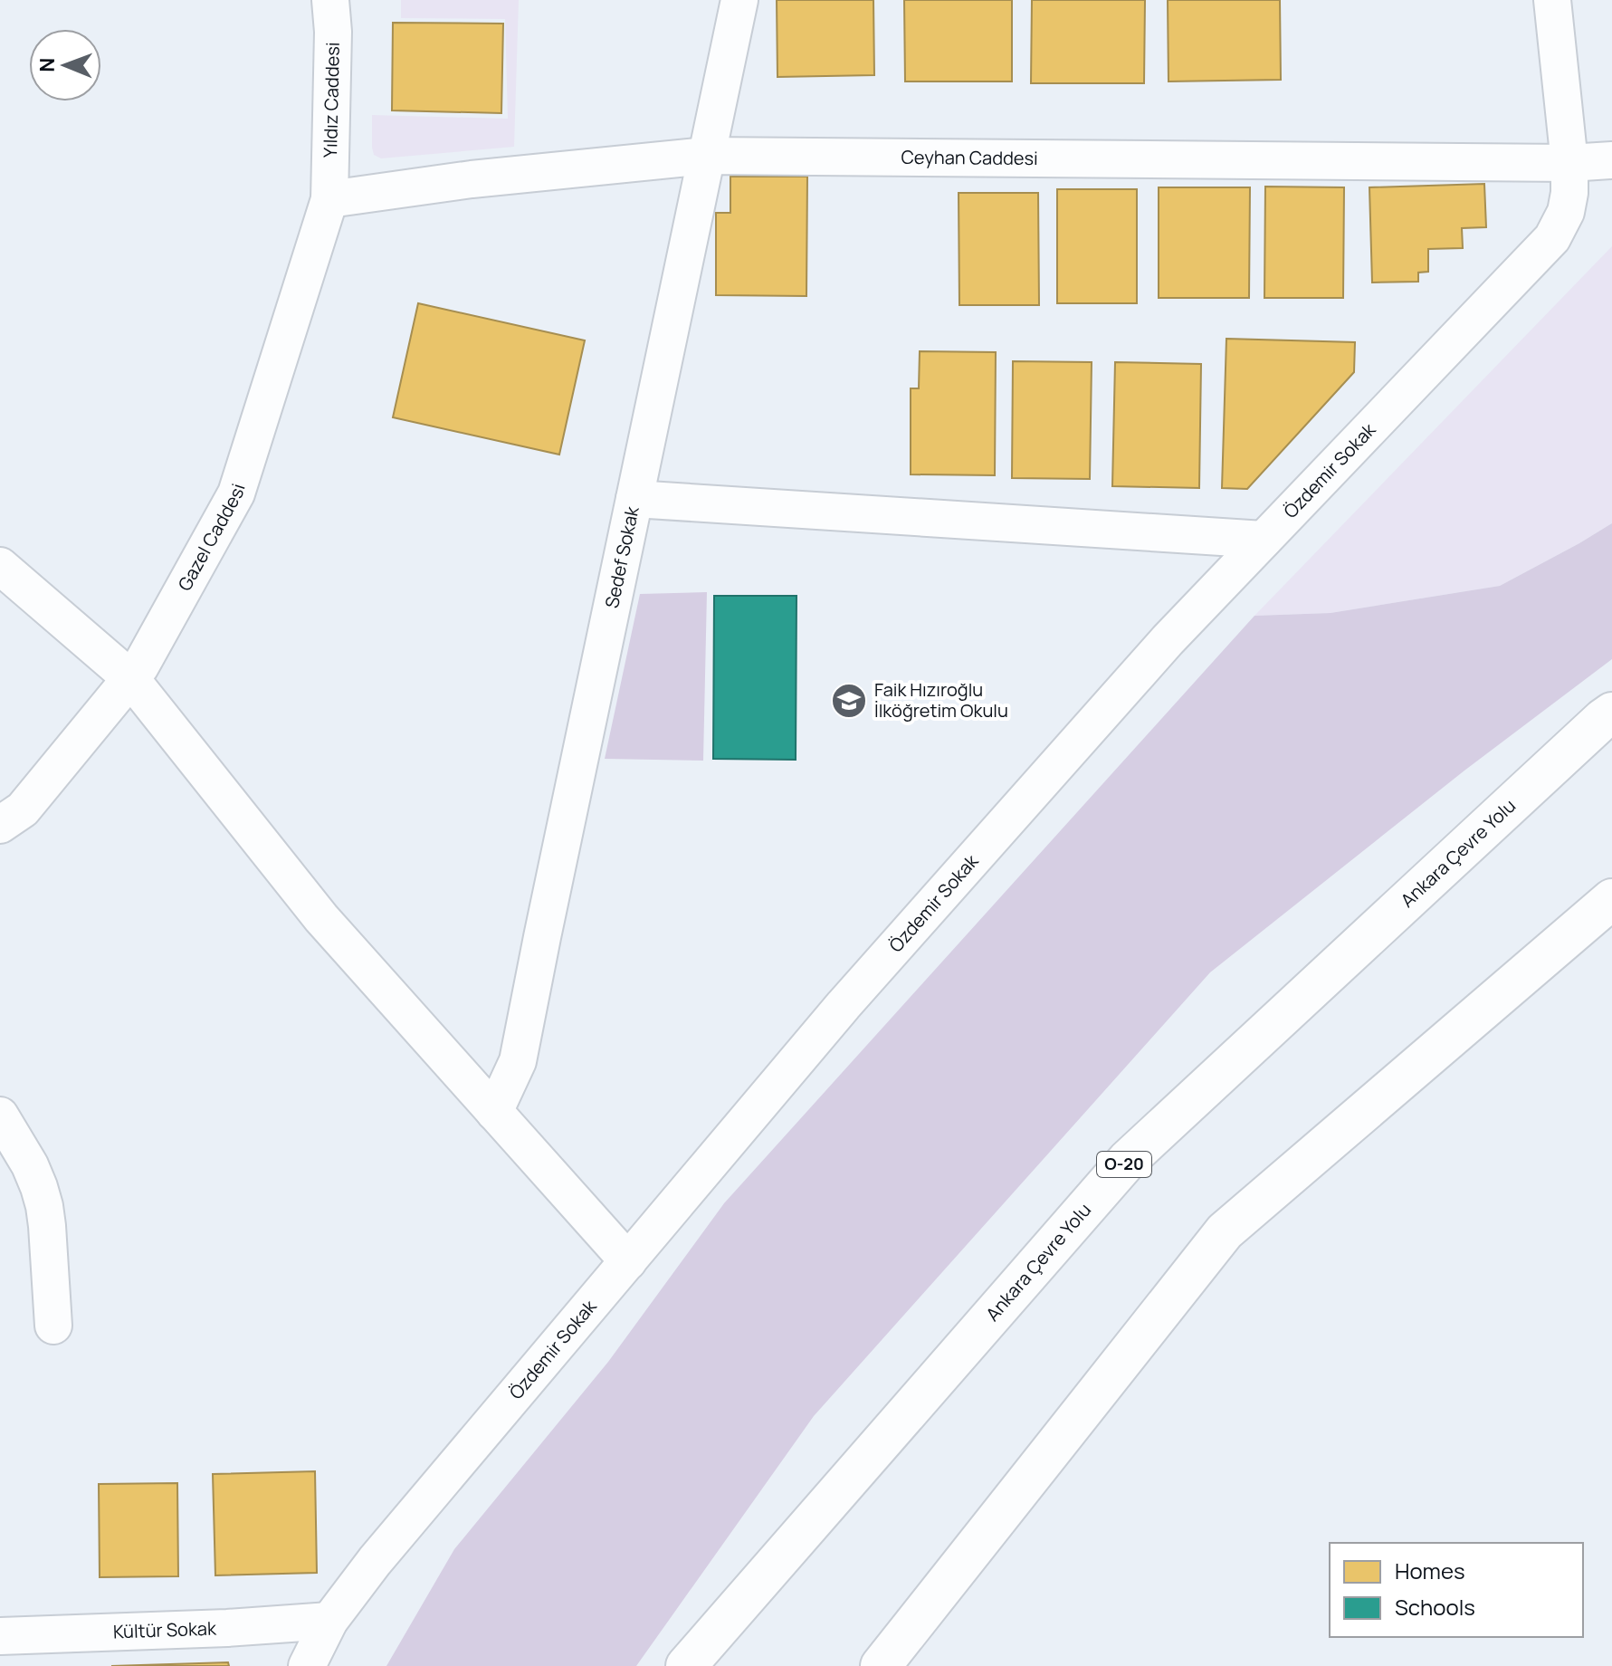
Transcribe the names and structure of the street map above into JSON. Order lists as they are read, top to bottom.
{
  "streets": {
    "highway": ["Ankara Çevre Yolu", "O-20"],
    "street": [
      "Yıldız Caddesi",
      "Ceyhan Caddesi",
      "Özdemir Sokak",
      "Gazel Caddesi",
      "Sedef Sokak",
      "Kültür Sokak"
    ]
  },
  "crossings": [
    ["Yıldız Caddesi", "Ceyhan Caddesi"],
    ["Yıldız Caddesi", "Gazel Caddesi"],
    ["Ceyhan Caddesi", "Özdemir Sokak"],
    ["Ceyhan Caddesi", "Gazel Caddesi"],
    ["Ceyhan Caddesi", "Sedef Sokak"],
    ["Özdemir Sokak", "Kültür Sokak"]
  ],
  "places": {
    "school or university": ["Faik Hızıroğlu İlköğretim Okulu"]
  },
  "legend": ["Homes", "Schools"],
  "north": "left"
}
